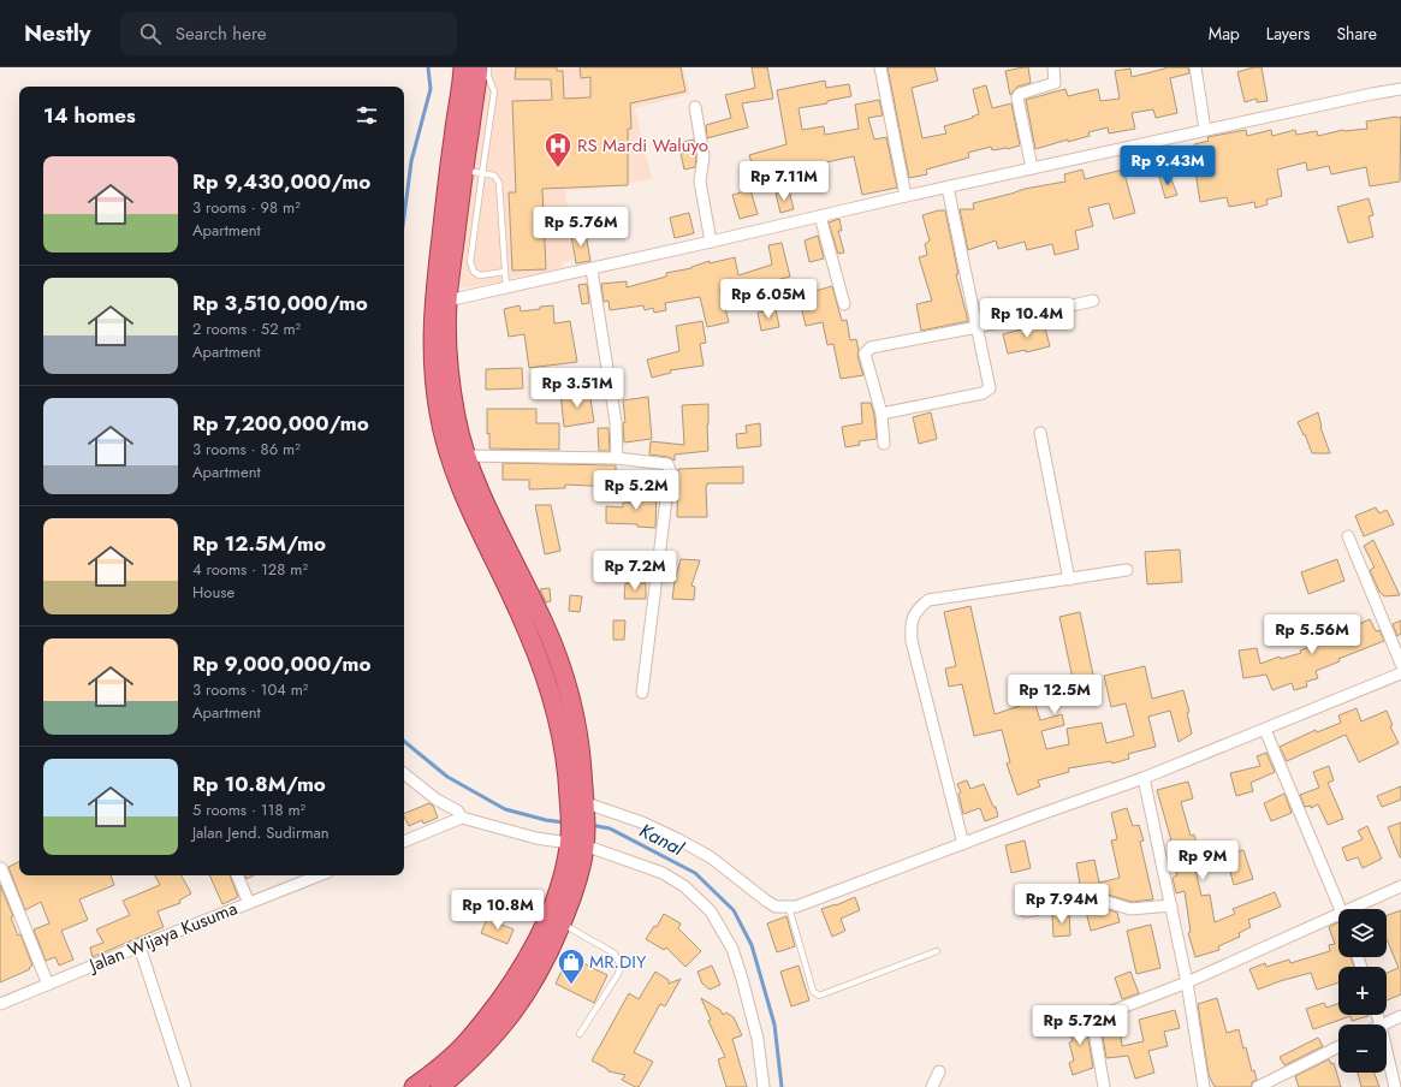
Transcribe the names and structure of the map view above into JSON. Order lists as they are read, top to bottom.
{
  "streets": {
    "street": ["Jalan Wijaya Kusuma"]
  },
  "water": ["Kanal"],
  "places": {
    "hospital": ["RS Mardi Waluyo"],
    "shop": ["MR.DIY"]
  },
  "page": {
    "header": "Nestly",
    "search": "Search here",
    "nav": ["Map", "Layers", "Share"],
    "heading": "14 homes",
    "list": [
      {
        "name": "Rp 9,430,000/mo",
        "note": "3 rooms · 98 m² · Apartment"
      },
      {
        "name": "Rp 3,510,000/mo",
        "note": "2 rooms · 52 m² · Apartment"
      },
      {
        "name": "Rp 7,200,000/mo",
        "note": "3 rooms · 86 m² · Apartment"
      },
      {
        "name": "Rp 12.5M/mo",
        "note": "4 rooms · 128 m² · House"
      },
      {
        "name": "Rp 9,000,000/mo",
        "note": "3 rooms · 104 m² · Apartment"
      },
      {
        "name": "Rp 10.8M/mo",
        "note": "5 rooms · 118 m² · Jalan Jend. Sudirman"
      }
    ],
    "price": [
      "Rp 9.43M",
      "Rp 7.11M",
      "Rp 5.76M",
      "Rp 6.05M",
      "Rp 10.4M",
      "Rp 3.51M",
      "Rp 5.2M",
      "Rp 7.2M",
      "Rp 5.56M",
      "Rp 12.5M",
      "Rp 9M",
      "Rp 7.94M",
      "Rp 10.8M",
      "Rp 5.72M"
    ],
    "map_buttons": ["+", "−"]
  }
}
